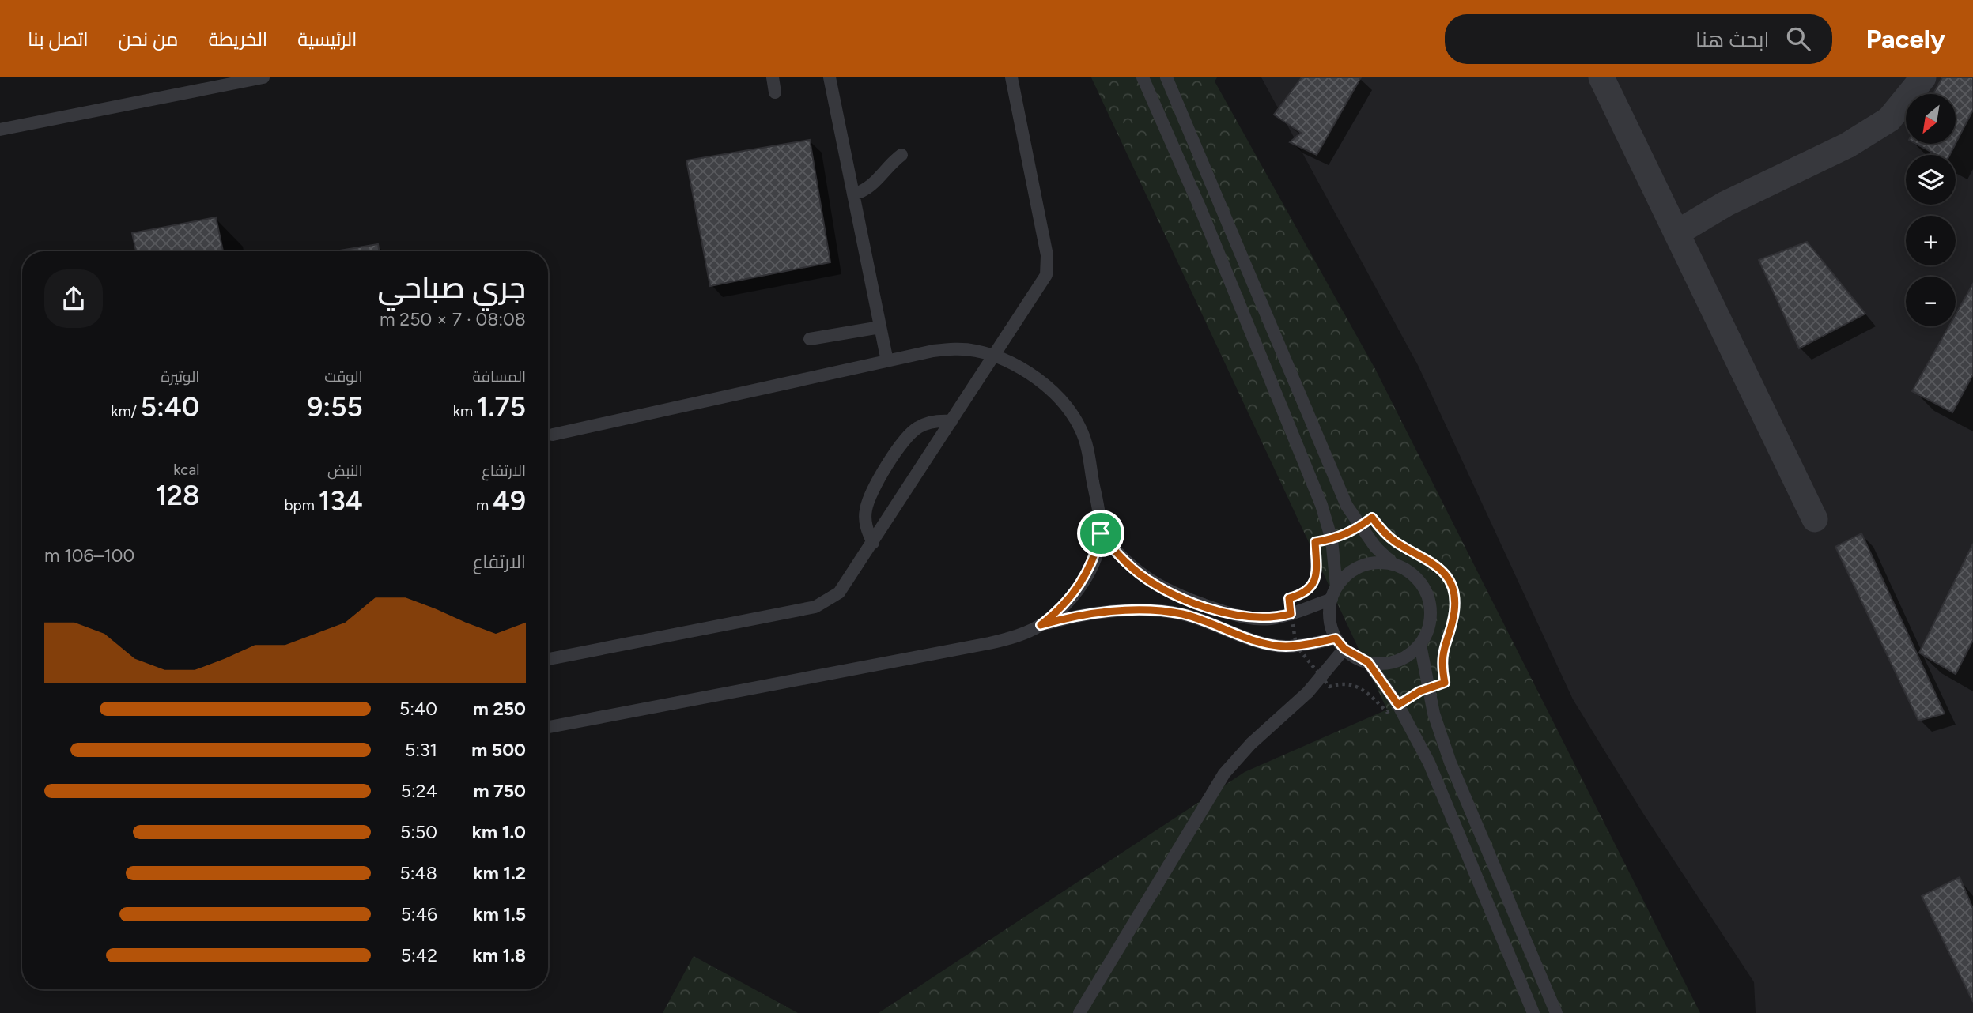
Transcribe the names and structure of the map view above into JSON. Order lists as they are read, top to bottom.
{
  "north": "bottom left",
  "page": {
    "header": "Pacely",
    "search": "ابحث هنا",
    "nav": [
      "الرئيسية",
      "الخريطة",
      "من نحن",
      "اتصل بنا"
    ],
    "map_buttons": ["+", "−"],
    "heading": ["جري صباحي", "08:08 · 7 × 250 m"],
    "stats": [
      ["المسافة", "1.75 km"],
      ["الوقت", "9:55"],
      ["الوتيرة", "5:40 /km"],
      ["الارتفاع", "49 m"],
      ["النبض", "134 bpm"],
      ["kcal", "128"]
    ],
    "chart": ["الارتفاع", "100–106 m"],
    "list": [
      {
        "name": "250 m",
        "note": "5:40"
      },
      {
        "name": "500 m",
        "note": "5:31"
      },
      {
        "name": "750 m",
        "note": "5:24"
      },
      {
        "name": "1.0 km",
        "note": "5:50"
      },
      {
        "name": "1.2 km",
        "note": "5:48"
      },
      {
        "name": "1.5 km",
        "note": "5:46"
      },
      {
        "name": "1.8 km",
        "note": "5:42"
      }
    ]
  }
}
